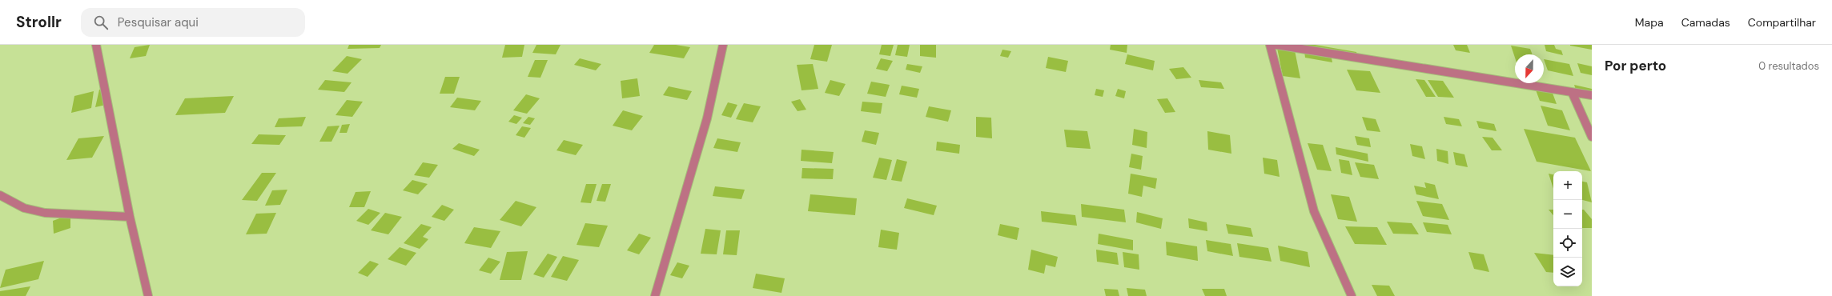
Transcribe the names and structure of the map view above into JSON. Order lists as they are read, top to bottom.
{
  "north": "bottom",
  "page": {
    "header": "Strollr",
    "search": "Pesquisar aqui",
    "nav": ["Mapa", "Camadas", "Compartilhar"],
    "heading": ["Por perto", "0 resultados"],
    "map_buttons": ["+", "−"]
  }
}
